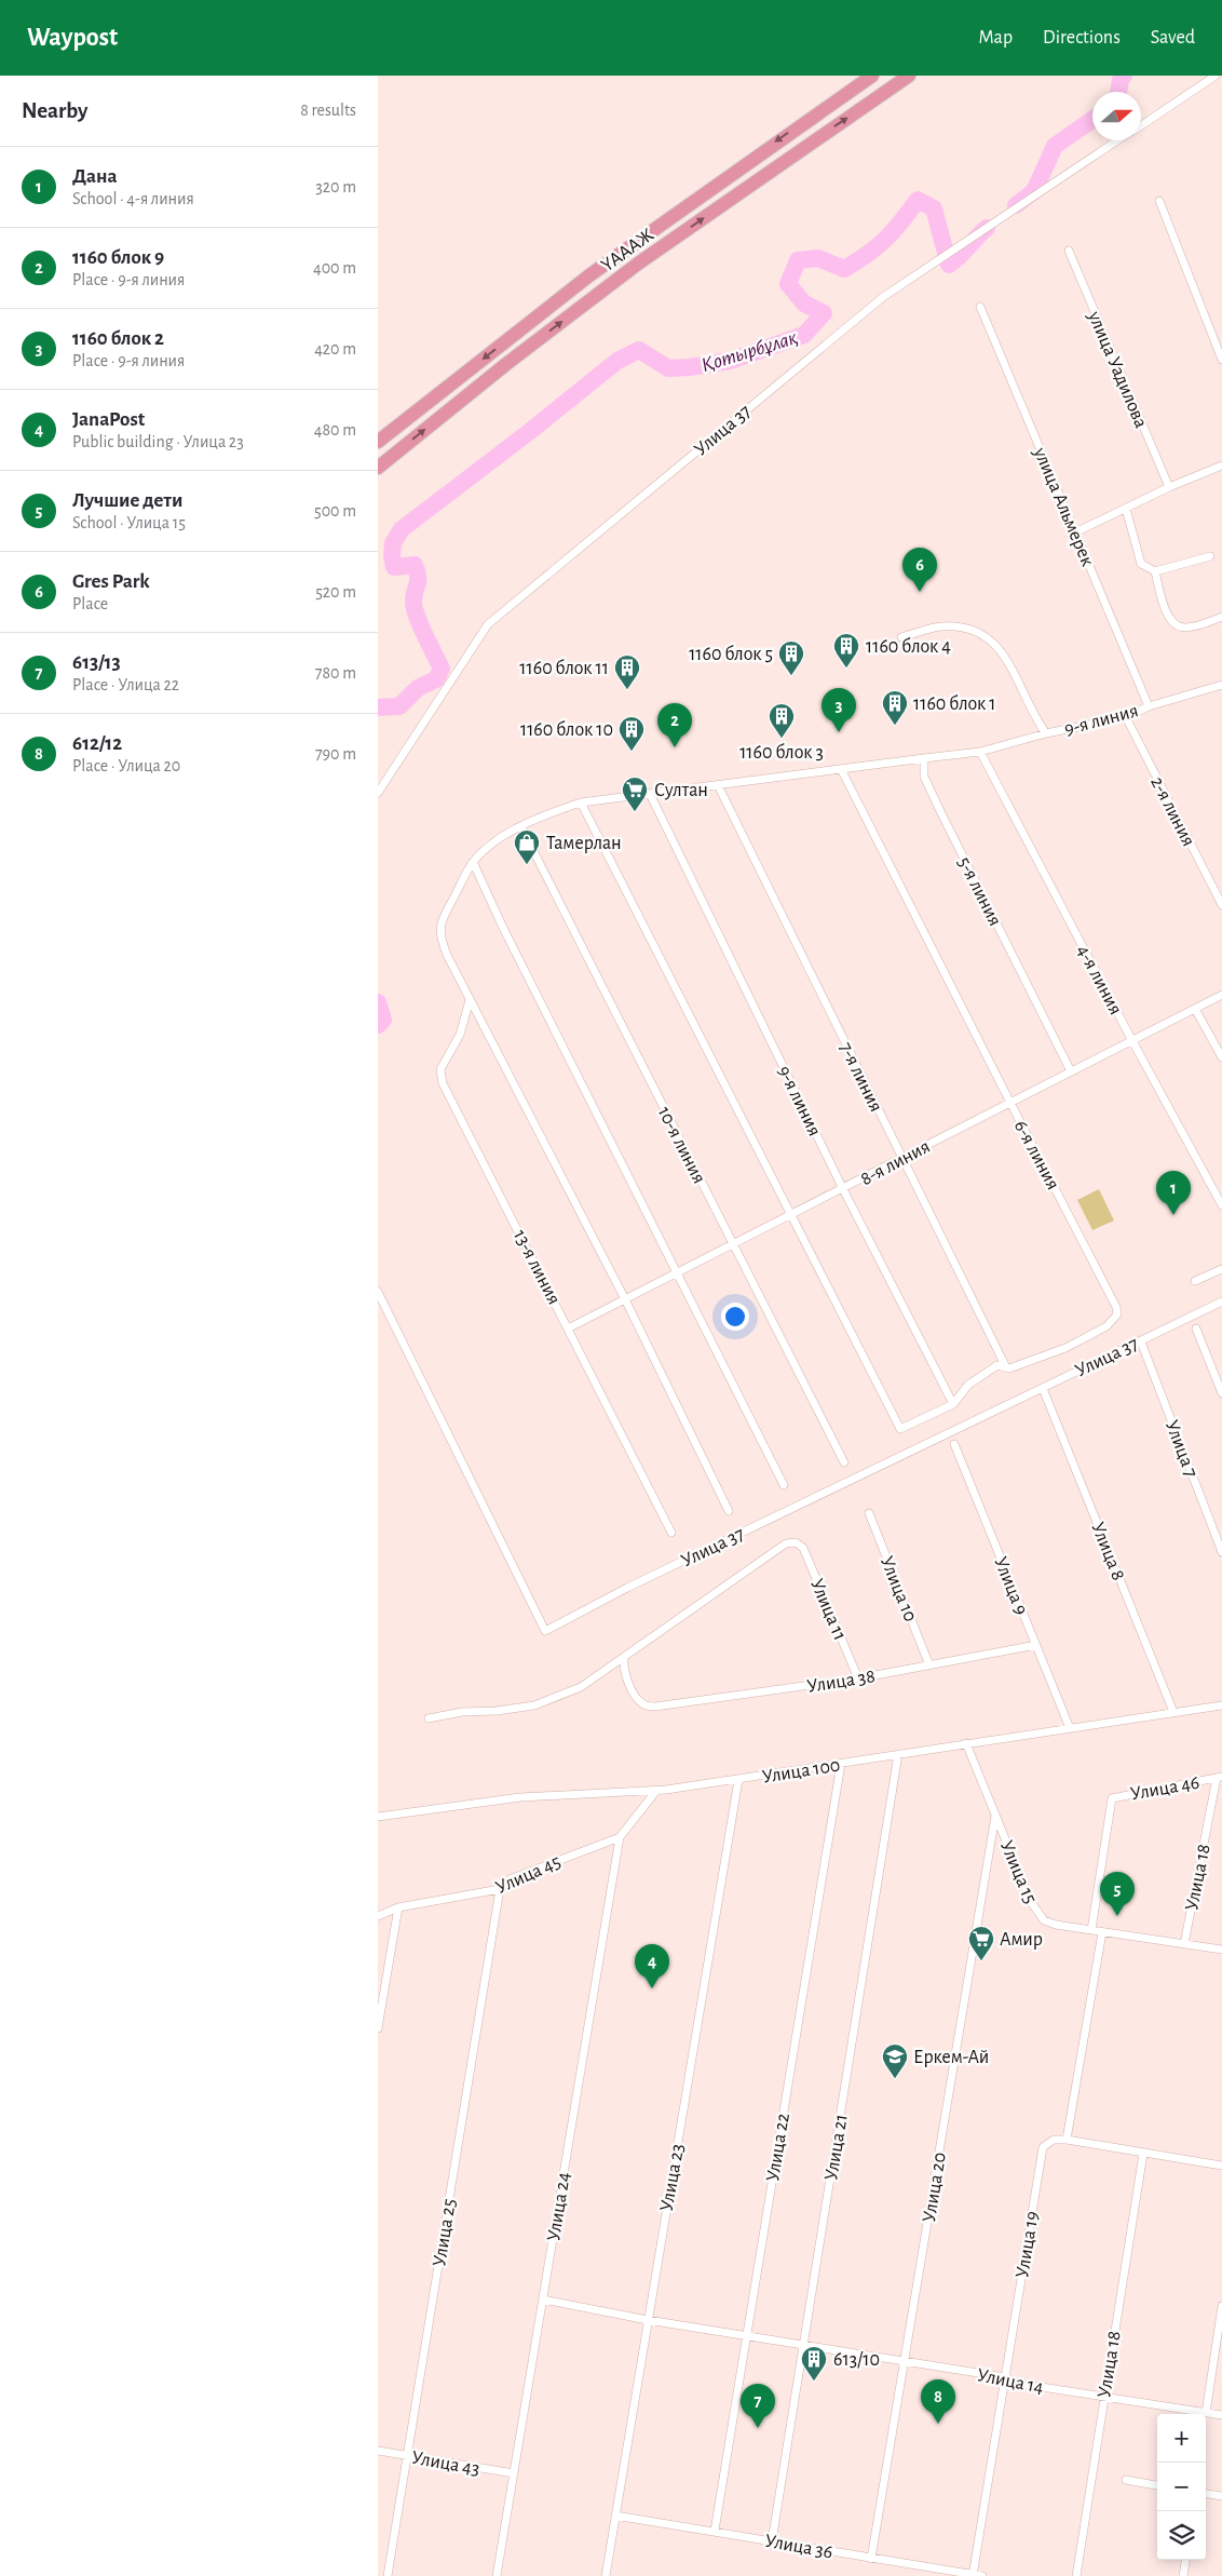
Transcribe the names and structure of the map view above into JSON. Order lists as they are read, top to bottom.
{
  "streets": {
    "highway": ["ҮАААЖ"],
    "street": [
      "улица Уадилова",
      "Улица 37",
      "улица Альмерек",
      "9-я линия",
      "2-я линия",
      "5-я линия",
      "4-я линия",
      "7-я линия",
      "10-я линия",
      "6-я линия",
      "8-я линия",
      "13-я линия",
      "Улица 7",
      "Улица 8",
      "Улица 9",
      "Улица 10",
      "Улица 11",
      "Улица 38",
      "Улица 100",
      "Улица 46",
      "Улица 15",
      "Улица 45",
      "Улица 18",
      "Улица 22",
      "Улица 21",
      "Улица 23",
      "Улица 20",
      "Улица 24",
      "Улица 25",
      "Улица 19",
      "Улица 14",
      "Улица 43",
      "Улица 36"
    ]
  },
  "crossings": [
    ["Улица 37", "Улица 11"],
    ["Улица 37", "Улица 38"],
    ["улица Альмерек", "9-я линия"],
    ["9-я линия", "2-я линия"],
    ["9-я линия", "4-я линия"],
    ["9-я линия", "6-я линия"],
    ["9-я линия", "8-я линия"],
    ["5-я линия", "8-я линия"],
    ["4-я линия", "8-я линия"],
    ["7-я линия", "6-я линия"],
    ["7-я линия", "8-я линия"],
    ["10-я линия", "8-я линия"],
    ["6-я линия", "8-я линия"],
    ["8-я линия", "13-я линия"],
    ["Улица 8", "Улица 100"],
    ["Улица 9", "Улица 38"],
    ["Улица 9", "Улица 100"],
    ["Улица 10", "Улица 38"],
    ["Улица 11", "Улица 38"],
    ["Улица 100", "Улица 15"],
    ["Улица 100", "Улица 45"],
    ["Улица 100", "Улица 22"],
    ["Улица 100", "Улица 21"],
    ["Улица 100", "Улица 23"],
    ["Улица 46", "Улица 15"],
    ["Улица 46", "Улица 18"],
    ["Улица 15", "Улица 18"],
    ["Улица 15", "Улица 20"],
    ["Улица 45", "Улица 24"],
    ["Улица 45", "Улица 25"],
    ["Улица 18", "Улица 14"],
    ["Улица 22", "Улица 14"],
    ["Улица 22", "Улица 36"],
    ["Улица 21", "Улица 14"],
    ["Улица 21", "Улица 36"],
    ["Улица 23", "Улица 14"],
    ["Улица 23", "Улица 36"],
    ["Улица 20", "Улица 14"],
    ["Улица 20", "Улица 36"],
    ["Улица 24", "Улица 14"],
    ["Улица 24", "Улица 43"],
    ["Улица 25", "Улица 43"],
    ["Улица 19", "Улица 14"],
    ["Улица 19", "Улица 36"]
  ],
  "water": ["Қотырбұлақ"],
  "places": {
    "building": [
      "1160 блок 4",
      "1160 блок 5",
      "1160 блок 11",
      "1160 блок 1",
      "1160 блок 3",
      "1160 блок 10",
      "613/10"
    ],
    "supermarket": ["Султан", "Амир"],
    "shop": ["Тамерлан"],
    "school or university": ["Еркем-Ай"]
  },
  "north": "right",
  "page": {
    "header": "Waypost",
    "nav": ["Map", "Directions", "Saved"],
    "heading": ["Nearby", "8 results"],
    "list": [
      {
        "mark": "1",
        "name": "Дана",
        "note": "School · 4-я линия",
        "value": "320 m"
      },
      {
        "mark": "2",
        "name": "1160 блок 9",
        "note": "Place · 9-я линия",
        "value": "400 m"
      },
      {
        "mark": "3",
        "name": "1160 блок 2",
        "note": "Place · 9-я линия",
        "value": "420 m"
      },
      {
        "mark": "4",
        "name": "JanaPost",
        "note": "Public building · Улица 23",
        "value": "480 m"
      },
      {
        "mark": "5",
        "name": "Лучшие дети",
        "note": "School · Улица 15",
        "value": "500 m"
      },
      {
        "mark": "6",
        "name": "Gres Park",
        "note": "Place",
        "value": "520 m"
      },
      {
        "mark": "7",
        "name": "613/13",
        "note": "Place · Улица 22",
        "value": "780 m"
      },
      {
        "mark": "8",
        "name": "612/12",
        "note": "Place · Улица 20",
        "value": "790 m"
      }
    ],
    "pins": [
      "6",
      "3",
      "2",
      "1",
      "5",
      "4",
      "8",
      "7"
    ],
    "map_buttons": ["+", "−"]
  }
}
